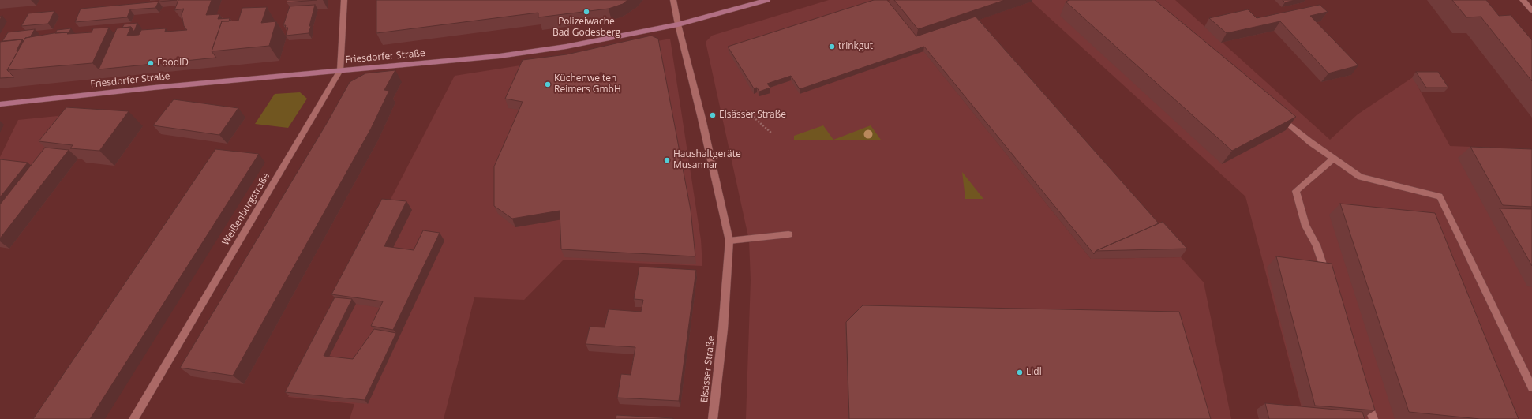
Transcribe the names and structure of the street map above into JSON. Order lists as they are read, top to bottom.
{
  "streets": {
    "street": ["Friesdorfer Straße", "Weißenburgstraße", "Elsässer Straße"]
  },
  "crossings": [
    ["Friesdorfer Straße", "Weißenburgstraße"],
    ["Friesdorfer Straße", "Elsässer Straße"]
  ],
  "places": [
    "Polizeiwache Bad Godesberg",
    "trinkgut",
    "FoodID",
    "Küchenwelten Reimers GmbH",
    "Elsässer Straße",
    "Haushaltgeräte Musannar",
    "Lidl"
  ]
}
